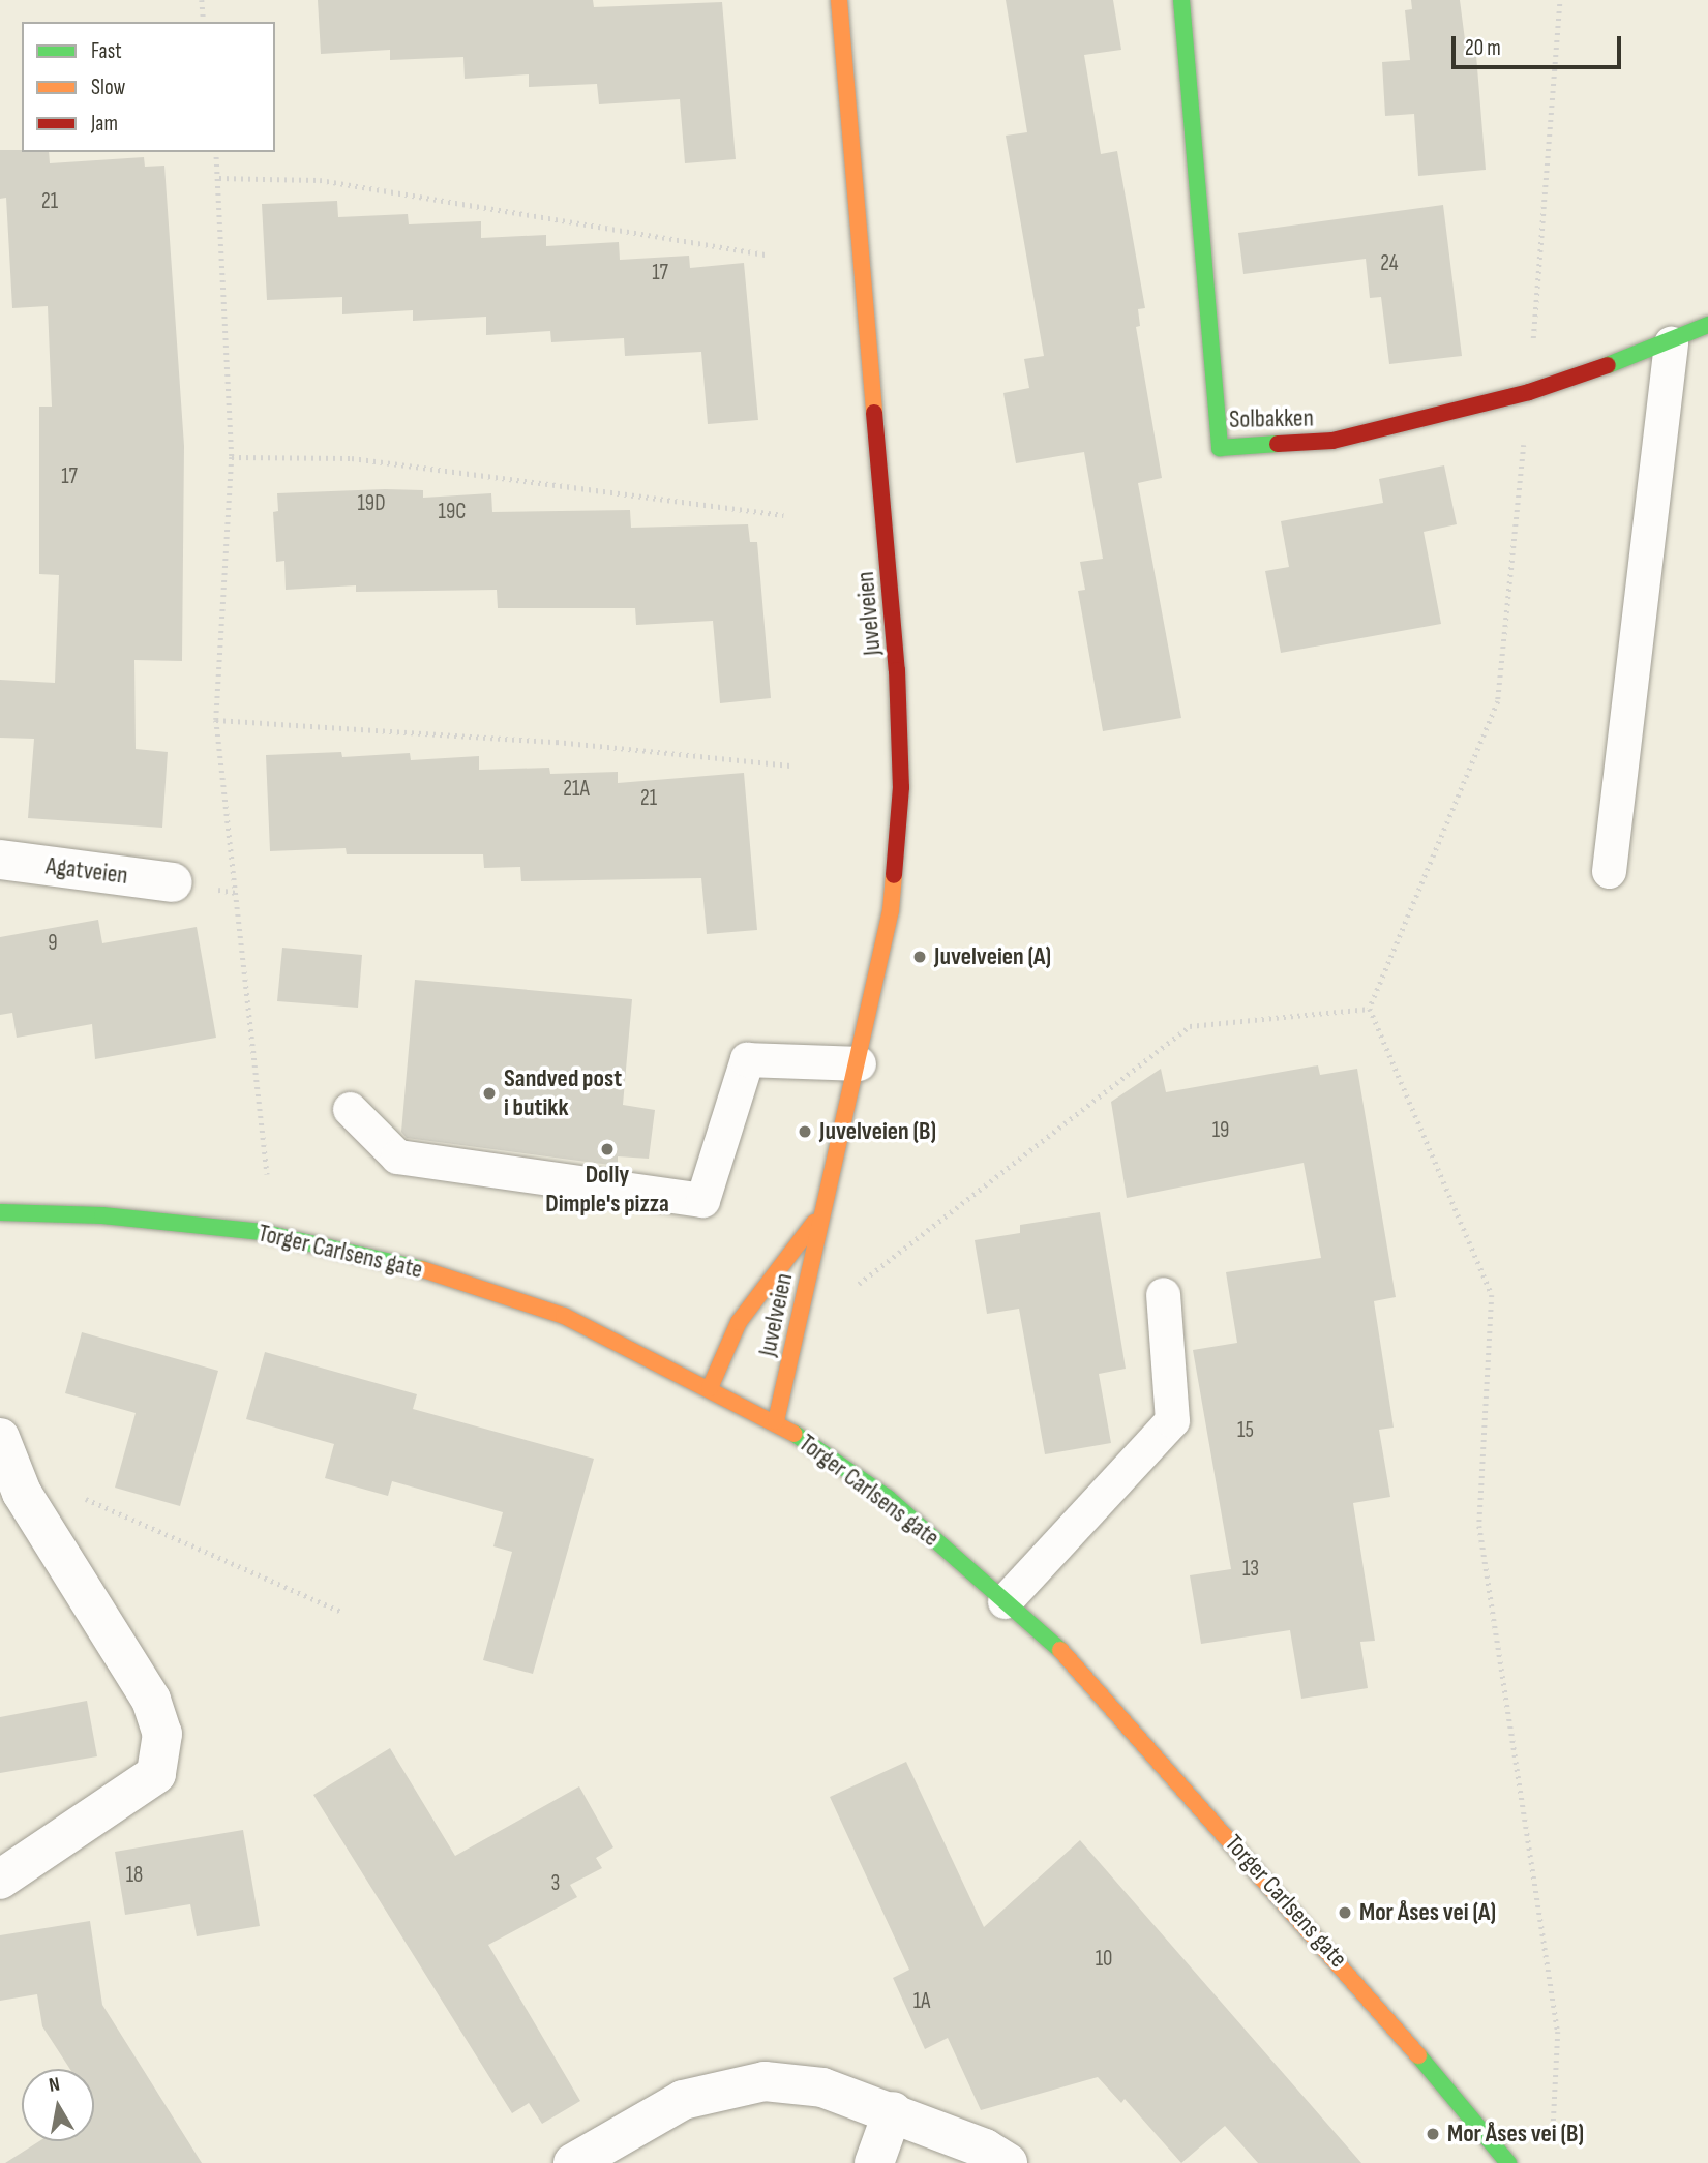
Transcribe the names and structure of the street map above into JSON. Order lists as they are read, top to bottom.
{
  "streets": {
    "street": [
      "Solbakken",
      "Juvelveien",
      "Agatveien",
      "Torger Carlsens gate"
    ]
  },
  "crossings": [
    ["Juvelveien", "Torger Carlsens gate"]
  ],
  "places": [
    "Juvelveien (A)",
    "Sandved post i butikk",
    "Juvelveien (B)",
    "Dolly Dimple's pizza",
    "Mor Åses vei (A)",
    "Mor Åses vei (B)"
  ],
  "house_numbers": [
    "21",
    "24",
    "17",
    "17",
    "19D",
    "19C",
    "21A",
    "21",
    "9",
    "19",
    "15",
    "13",
    "18",
    "3",
    "10",
    "1A"
  ],
  "legend": ["Fast", "Slow", "Jam"],
  "scale_bar": "20 m",
  "north": "top"
}
